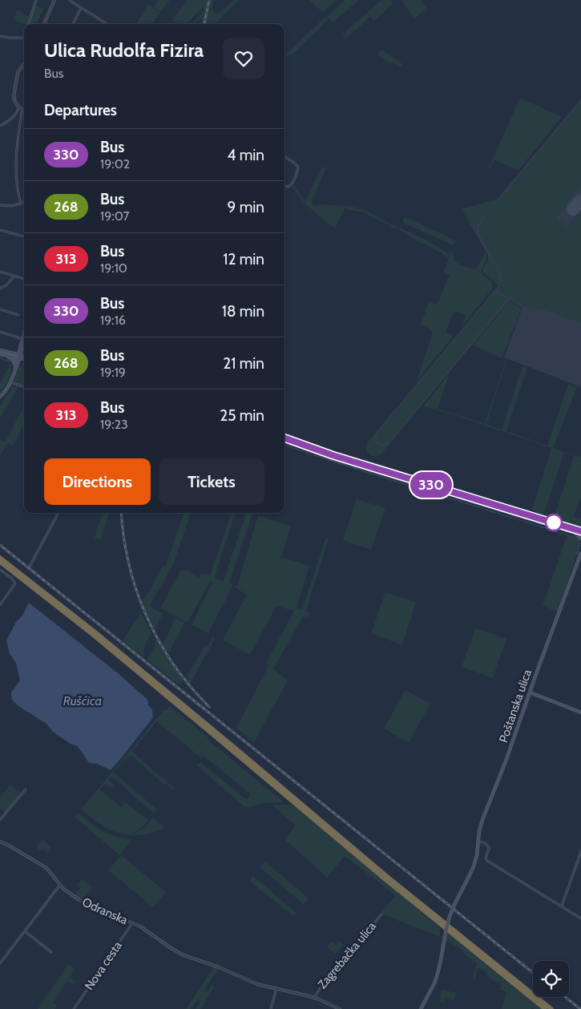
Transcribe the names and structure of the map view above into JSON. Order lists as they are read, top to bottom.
{
  "streets": {
    "main road": ["Poštanska ulica"],
    "street": ["Odranska", "Zagrebačka ulica", "Nova cesta"]
  },
  "crossings": [
    ["Odranska", "Zagrebačka ulica"],
    ["Odranska", "Nova cesta"]
  ],
  "water": ["Rušćica"],
  "lines": ["bus line 330"],
  "page": {
    "on_map": "330",
    "heading": [
      ["Ulica Rudolfa Fizira", "Bus"],
      "Departures"
    ],
    "list": [
      {
        "mark": "330",
        "name": "Bus",
        "note": "19:02",
        "value": "4 min"
      },
      {
        "mark": "268",
        "name": "Bus",
        "note": "19:07",
        "value": "9 min"
      },
      {
        "mark": "313",
        "name": "Bus",
        "note": "19:10",
        "value": "12 min"
      },
      {
        "mark": "330",
        "name": "Bus",
        "note": "19:16",
        "value": "18 min"
      },
      {
        "mark": "268",
        "name": "Bus",
        "note": "19:19",
        "value": "21 min"
      },
      {
        "mark": "313",
        "name": "Bus",
        "note": "19:23",
        "value": "25 min"
      }
    ],
    "buttons": ["Directions", "Tickets"]
  }
}
